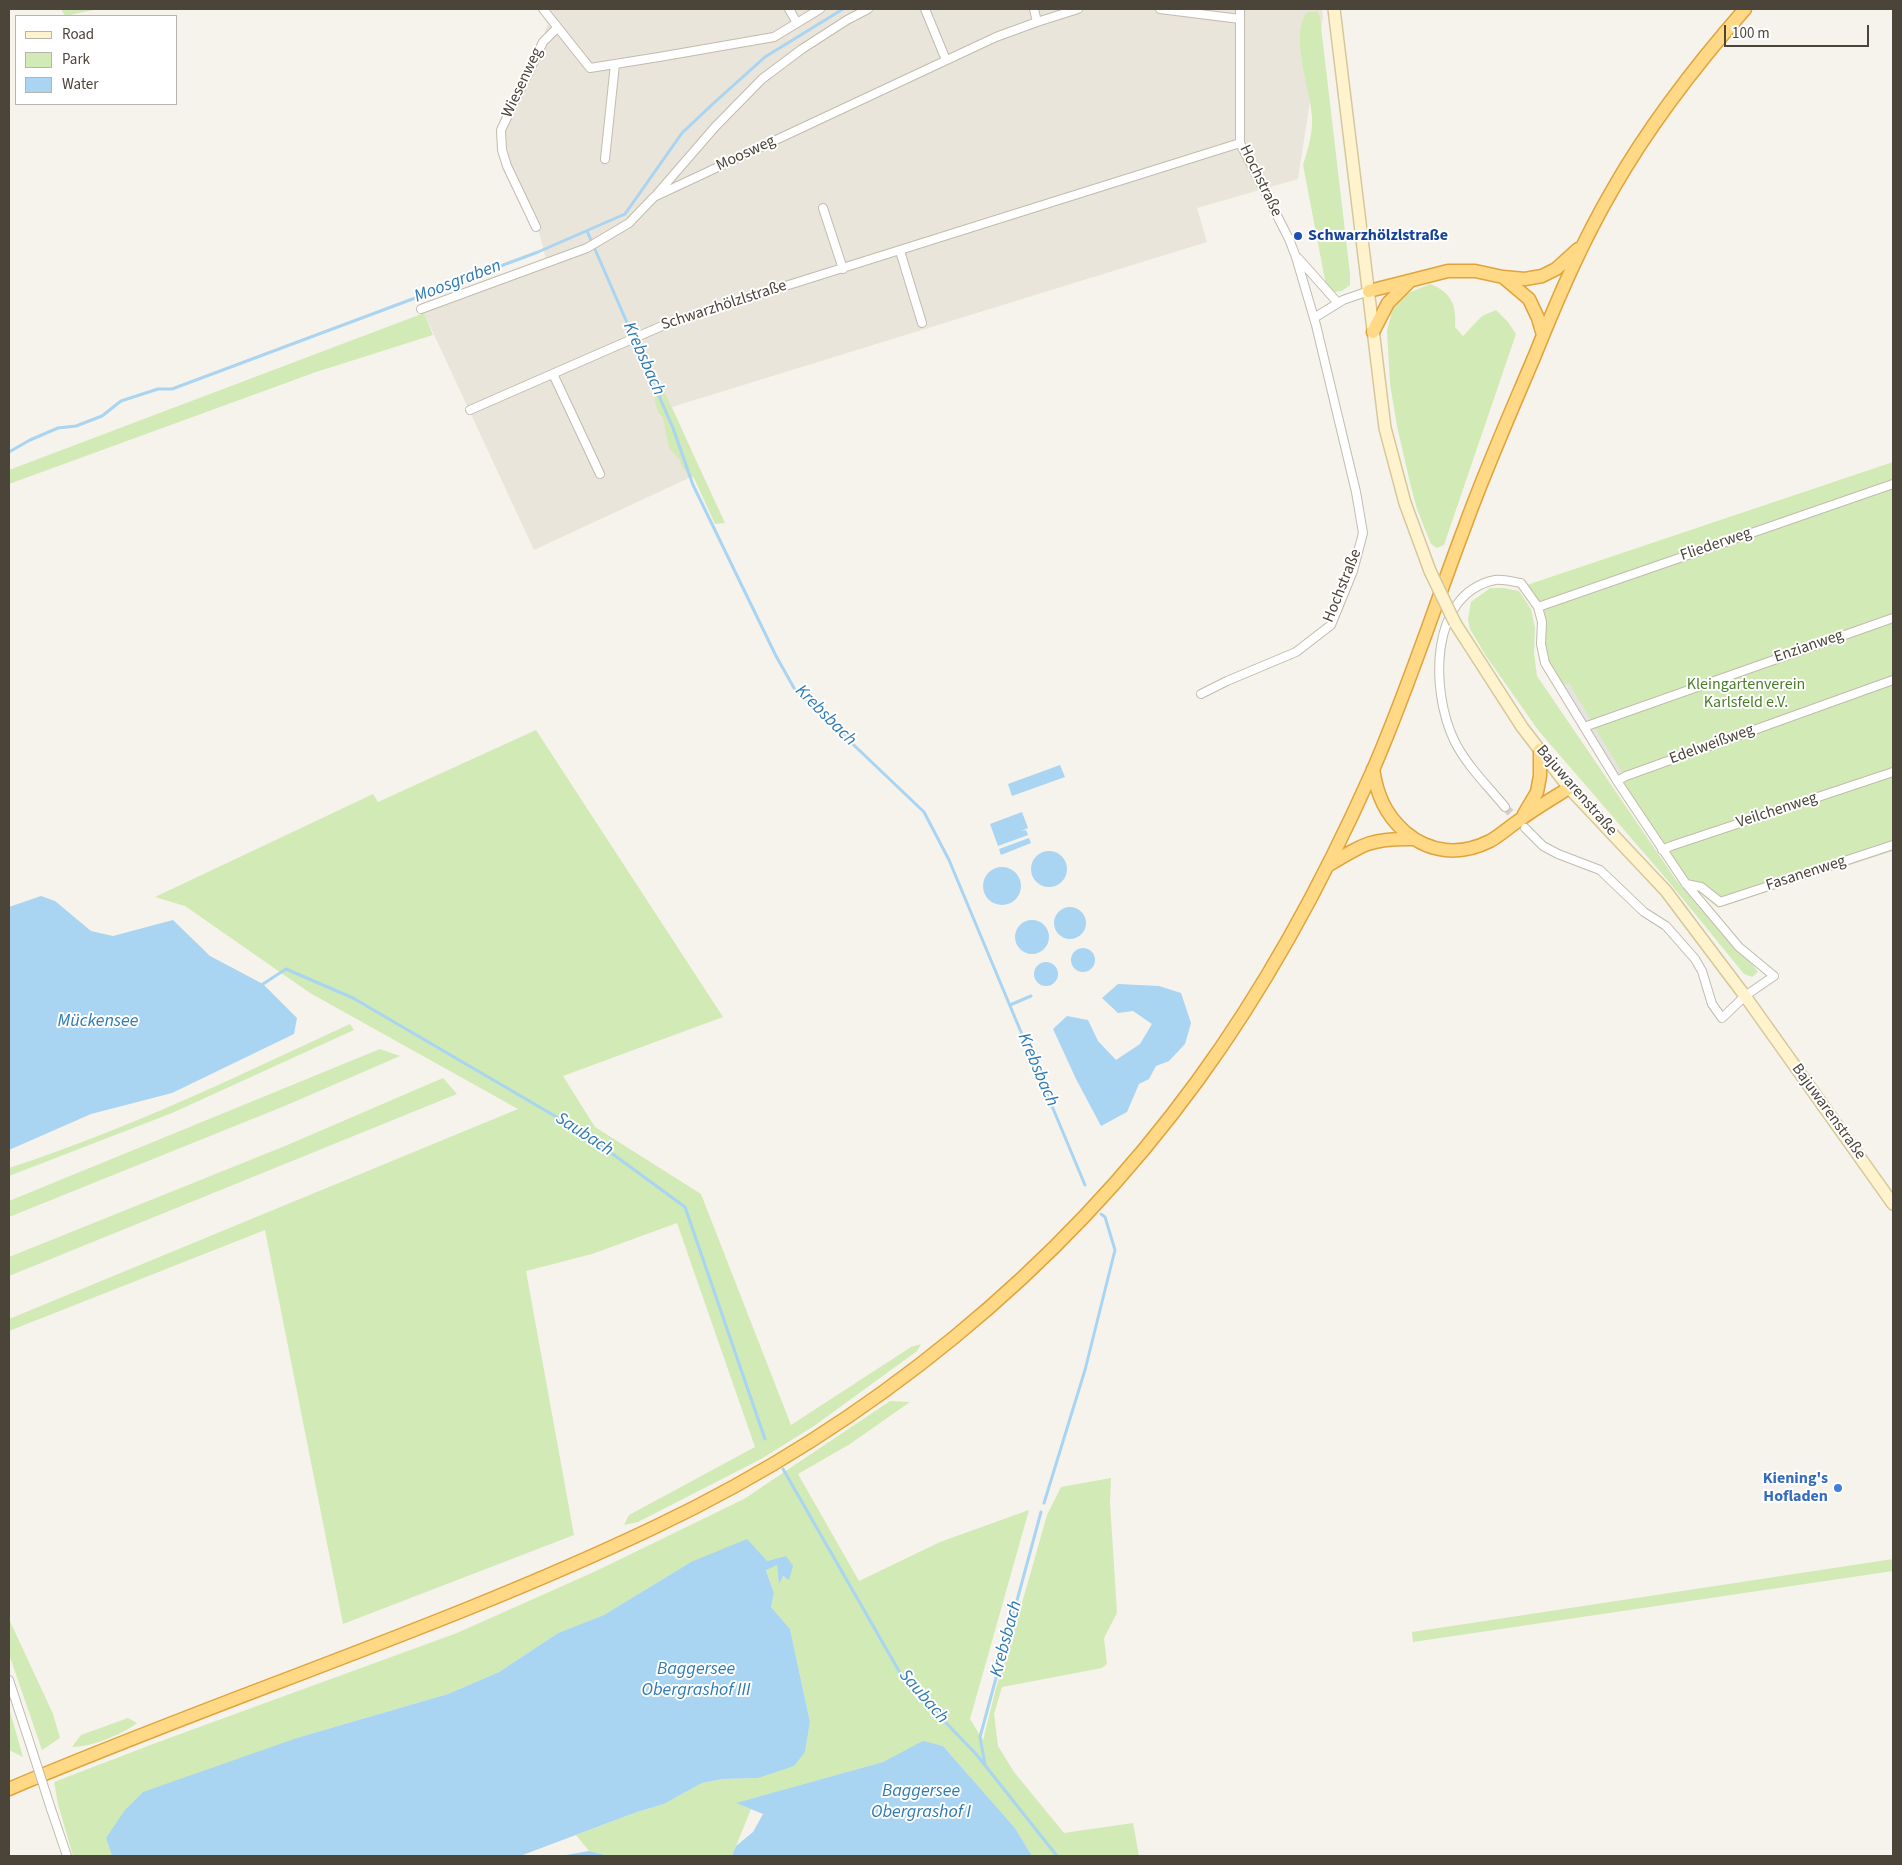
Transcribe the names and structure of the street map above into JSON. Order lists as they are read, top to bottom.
{
  "streets": {
    "main road": ["Bajuwarenstraße"],
    "street": [
      "Wiesenweg",
      "Moosweg",
      "Hochstraße",
      "Schwarzhölzlstraße",
      "Fliederweg",
      "Enzianweg",
      "Edelweißweg",
      "Veilchenweg",
      "Fasanenweg"
    ]
  },
  "crossings": [
    ["Hochstraße", "Schwarzhölzlstraße"],
    ["Fliederweg", "Bajuwarenstraße"],
    ["Enzianweg", "Bajuwarenstraße"],
    ["Edelweißweg", "Bajuwarenstraße"],
    ["Bajuwarenstraße", "Veilchenweg"],
    ["Bajuwarenstraße", "Fasanenweg"]
  ],
  "water": [
    "Moosgraben",
    "Krebsbach",
    "Mückensee",
    "Saubach",
    "Baggersee Obergrashof III",
    "Baggersee Obergrashof I"
  ],
  "parks": ["Kleingartenverein Karlsfeld e.V."],
  "places": ["Schwarzhölzlstraße", "Kiening's Hofladen"],
  "legend": ["Road", "Park", "Water"],
  "scale_bar": "100 m"
}
